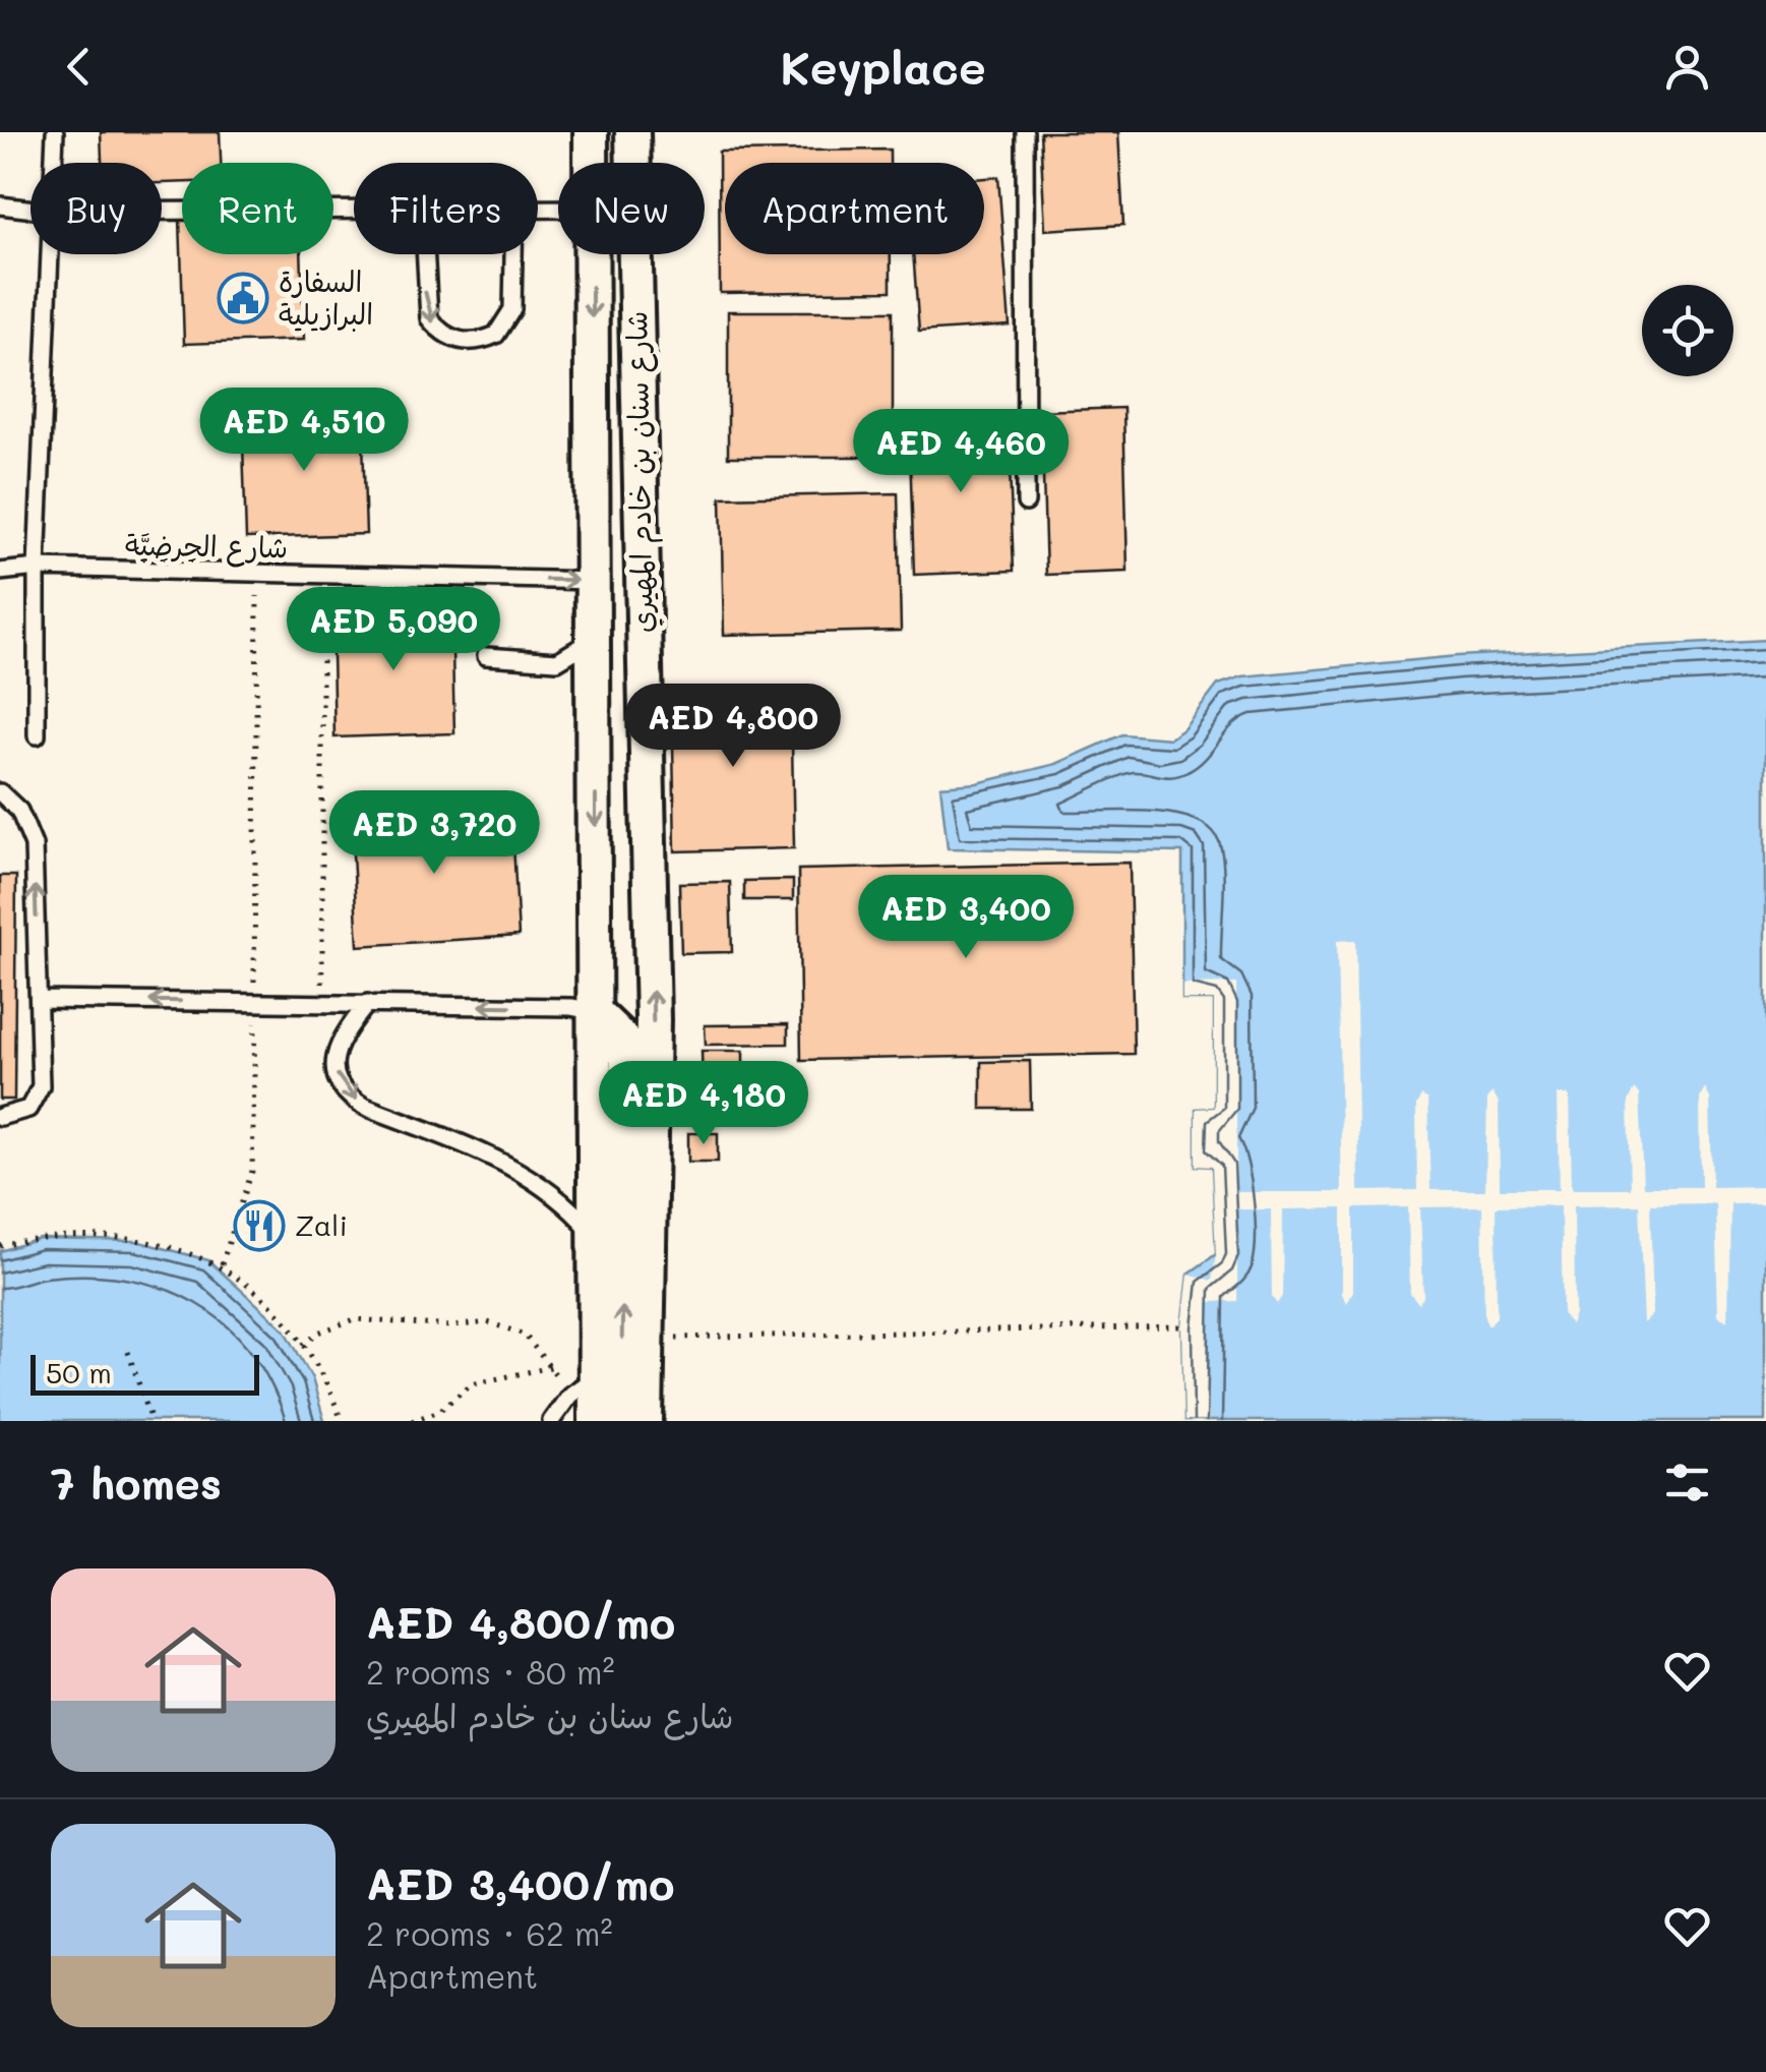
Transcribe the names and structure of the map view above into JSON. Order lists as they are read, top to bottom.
{
  "streets": {
    "street": ["شارع سنان بن خادم المهيري"],
    "lane": ["شارع الحِرضِيَّة"]
  },
  "crossings": [
    ["شارع سنان بن خادم المهيري", "شارع الحِرضِيَّة"]
  ],
  "one_way": ["شارع الحِرضِيَّة"],
  "places": {
    "public building": ["السفارة البرازيلية"],
    "restaurant": ["Zali"]
  },
  "scale_bar": "50 m",
  "page": {
    "header": "Keyplace",
    "chip": [
      "Buy",
      "Rent",
      "Filters",
      "New",
      "Apartment"
    ],
    "price": [
      "AED 4,510",
      "AED 4,460",
      "AED 5,090",
      "AED 4,800",
      "AED 3,720",
      "AED 3,400",
      "AED 4,180"
    ],
    "scale": "50 m",
    "heading": "7 homes",
    "list": [
      {
        "name": "AED 4,800/mo",
        "note": "2 rooms · 80 m² · شارع سنان بن خادم المهيري"
      },
      {
        "name": "AED 3,400/mo",
        "note": "2 rooms · 62 m² · Apartment"
      }
    ]
  }
}
